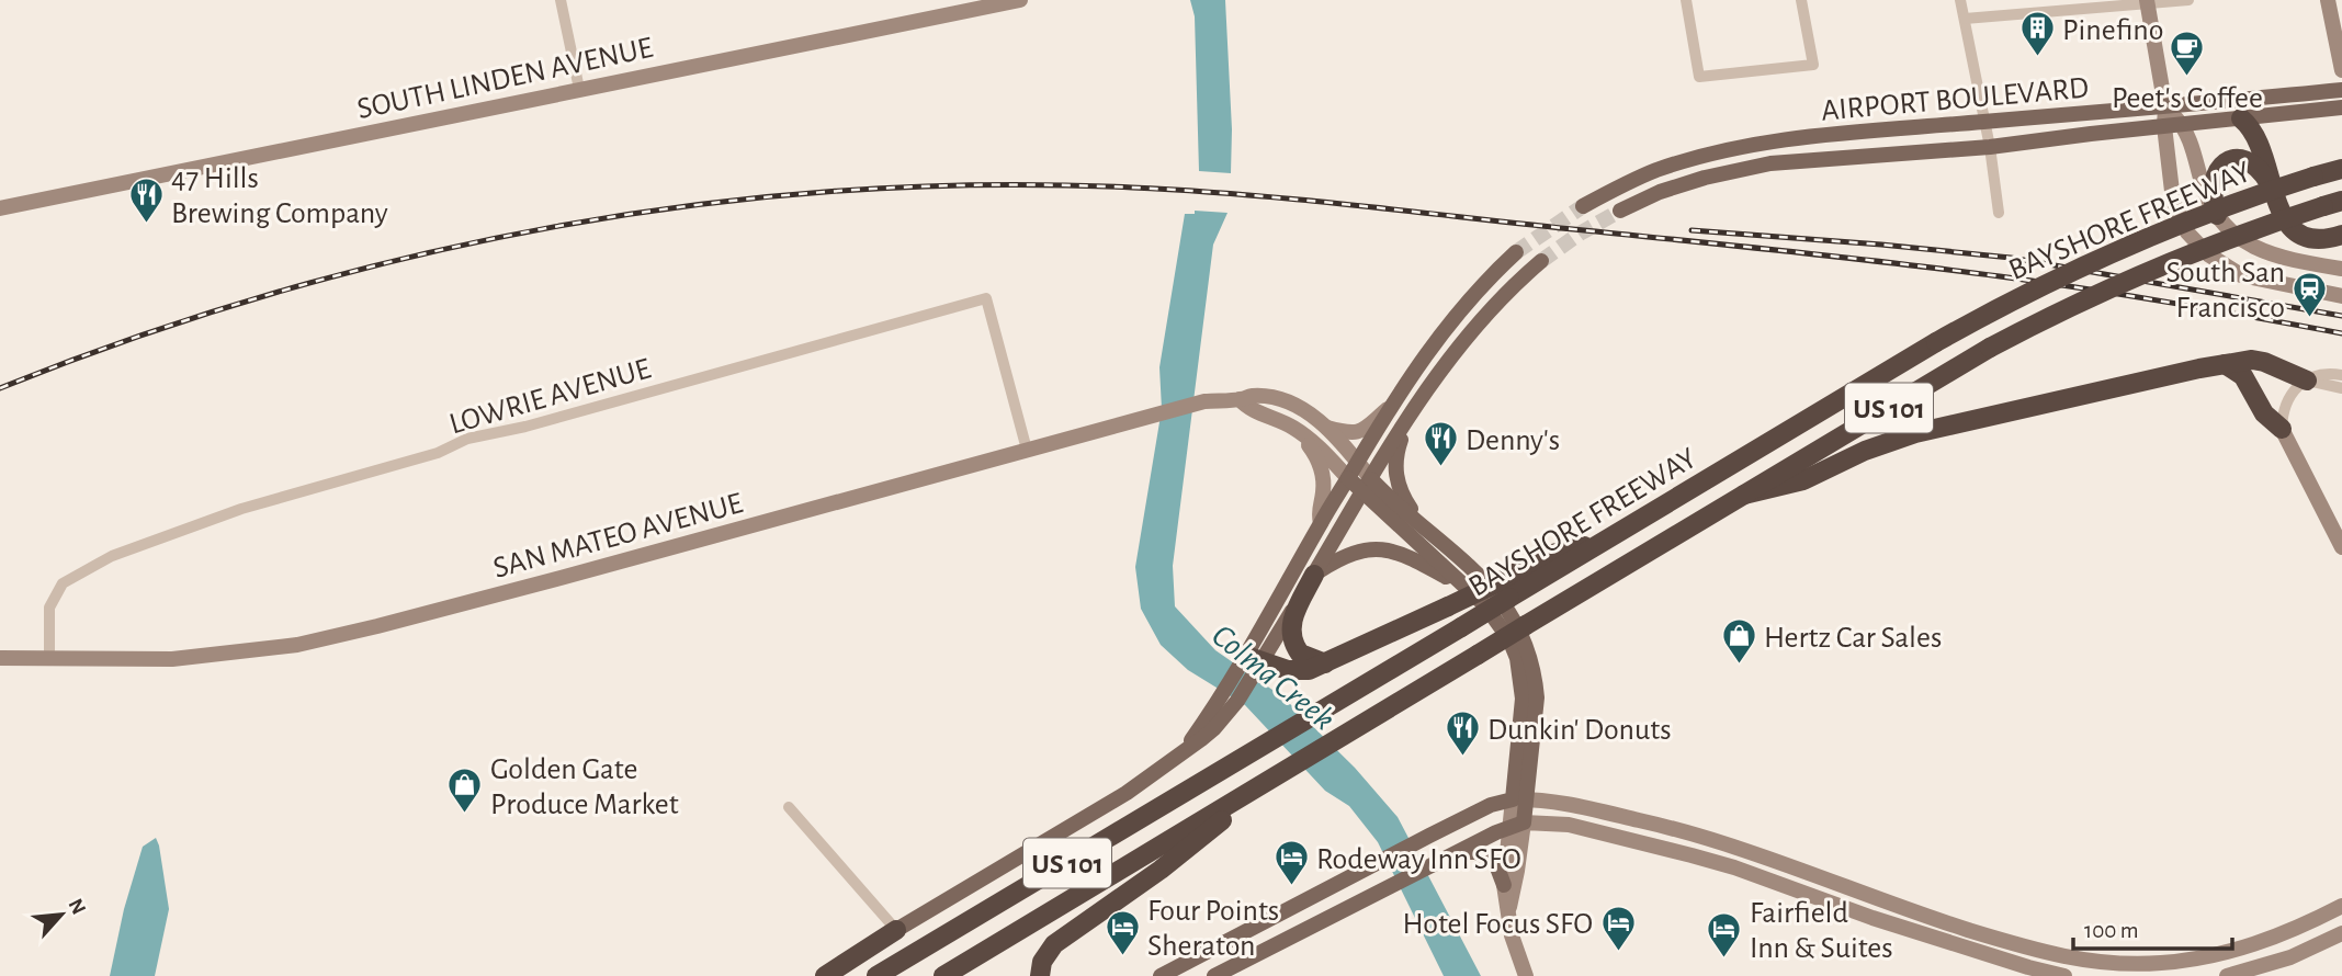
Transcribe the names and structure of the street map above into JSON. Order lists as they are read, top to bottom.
{
  "streets": {
    "highway": ["BAYSHORE FREEWAY", "US 101"],
    "main road": ["SOUTH LINDEN AVENUE", "AIRPORT BOULEVARD", "SAN MATEO AVENUE"],
    "street": ["LOWRIE AVENUE"]
  },
  "crossings": [
    ["LOWRIE AVENUE", "SAN MATEO AVENUE"]
  ],
  "water": ["Colma Creek"],
  "places": {
    "building": ["Pinefino"],
    "cafe": ["Peet's Coffee"],
    "restaurant": ["47 Hills Brewing Company", "Denny's", "Dunkin' Donuts"],
    "station": ["South San Francisco"],
    "shop": ["Hertz Car Sales", "Golden Gate Produce Market"],
    "hotel": [
      "Rodeway Inn SFO",
      "Hotel Focus SFO",
      "Four Points Sheraton",
      "Fairfield Inn & Suites"
    ]
  },
  "scale_bar": "100 m",
  "north": "top right"
}
